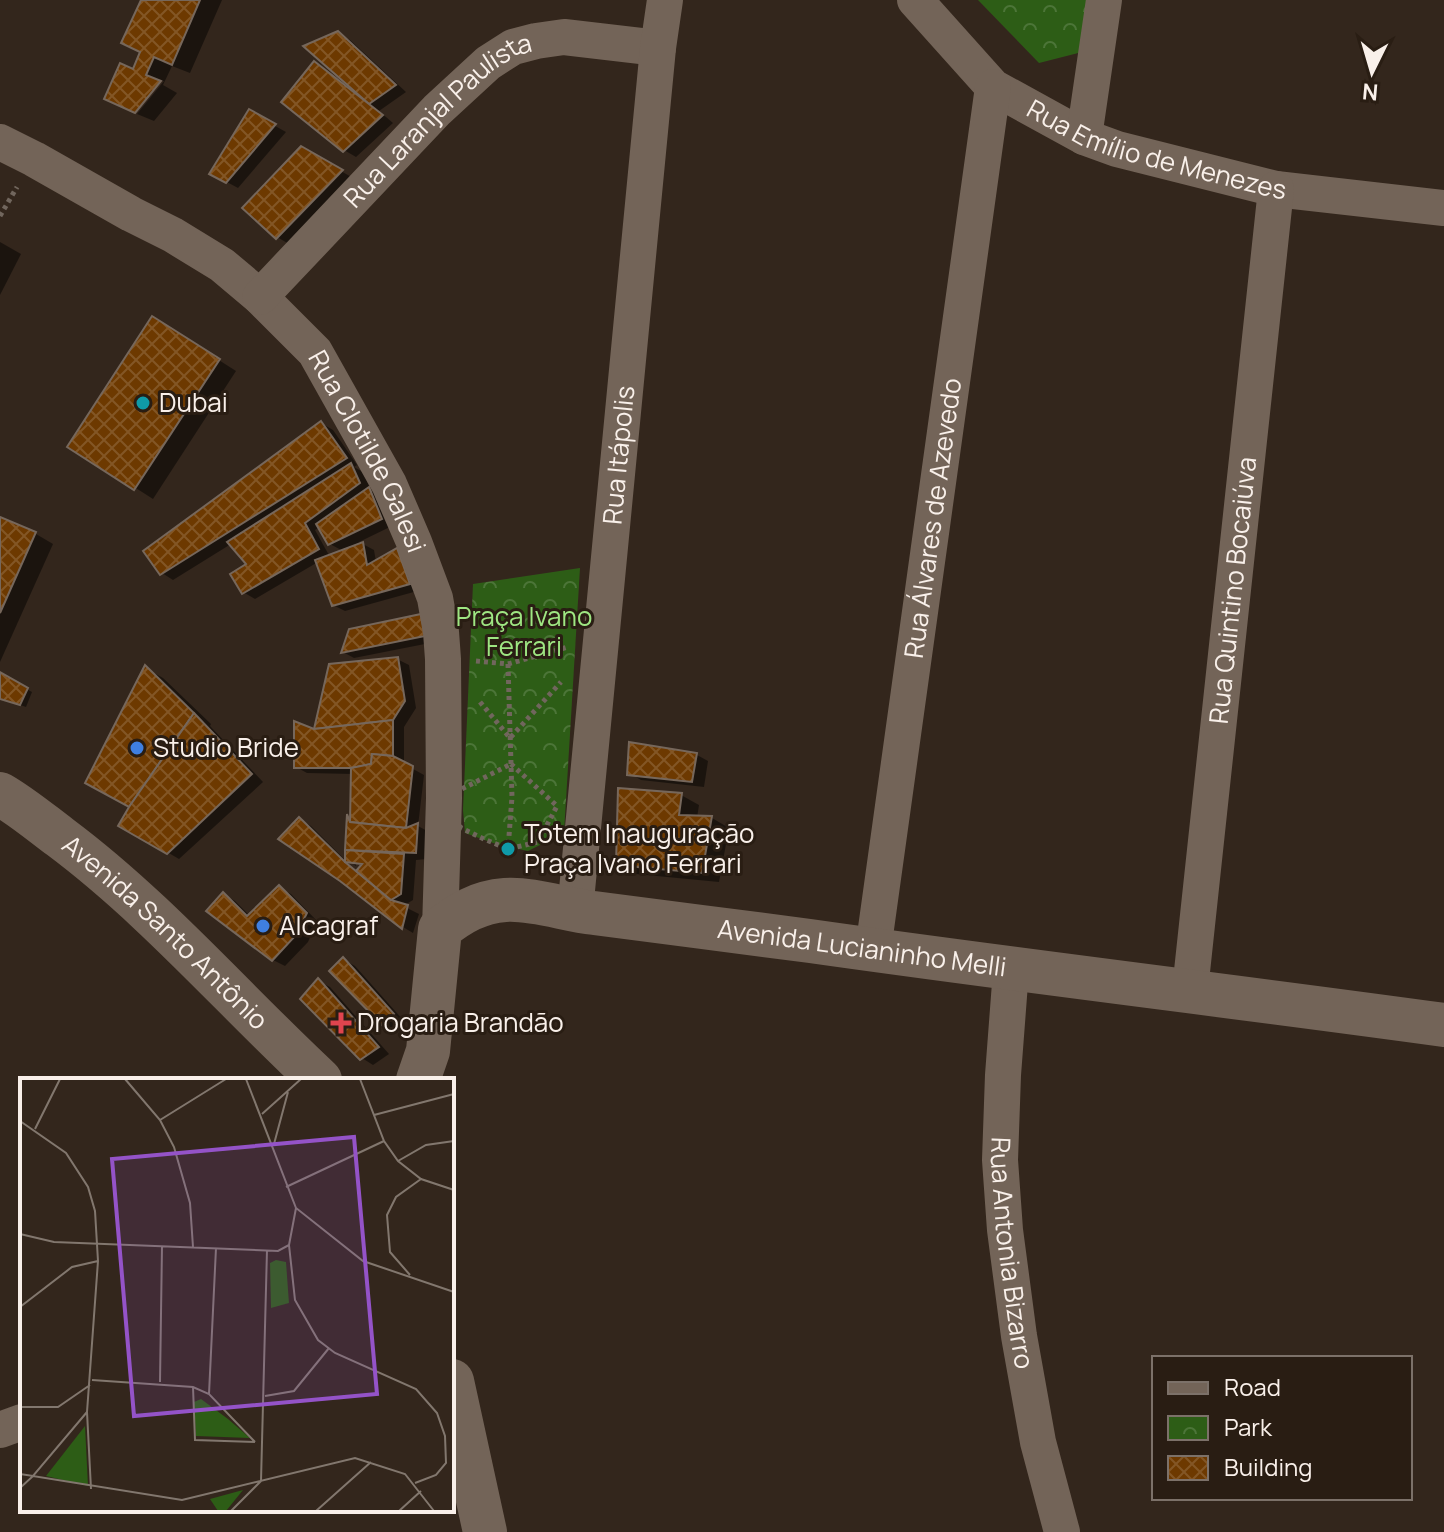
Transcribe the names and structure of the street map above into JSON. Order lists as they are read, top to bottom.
{
  "streets": {
    "street": [
      "Rua Laranjal Paulista",
      "Rua Emílio de Menezes",
      "Rua Clotilde Galesi",
      "Rua Itápolis",
      "Rua Álvares de Azevedo",
      "Rua Quintino Bocaiúva",
      "Avenida Santo Antônio",
      "Avenida Lucianinho Melli",
      "Rua Antonia Bizarro"
    ]
  },
  "crossings": [
    ["Rua Laranjal Paulista", "Rua Clotilde Galesi"],
    ["Rua Laranjal Paulista", "Rua Itápolis"],
    ["Rua Emílio de Menezes", "Rua Álvares de Azevedo"],
    ["Rua Emílio de Menezes", "Rua Quintino Bocaiúva"],
    ["Rua Clotilde Galesi", "Avenida Lucianinho Melli"],
    ["Rua Itápolis", "Avenida Lucianinho Melli"],
    ["Rua Álvares de Azevedo", "Avenida Lucianinho Melli"],
    ["Rua Quintino Bocaiúva", "Avenida Lucianinho Melli"],
    ["Avenida Lucianinho Melli", "Rua Antonia Bizarro"]
  ],
  "parks": ["Praça Ivano Ferrari"],
  "places": {
    "other": [
      "Dubai",
      "Studio Bride",
      "Totem Inauguração Praça Ivano Ferrari",
      "Alcagraf"
    ],
    "health": ["Drogaria Brandão"]
  },
  "legend": ["Road", "Park", "Building"],
  "north": "bottom"
}
